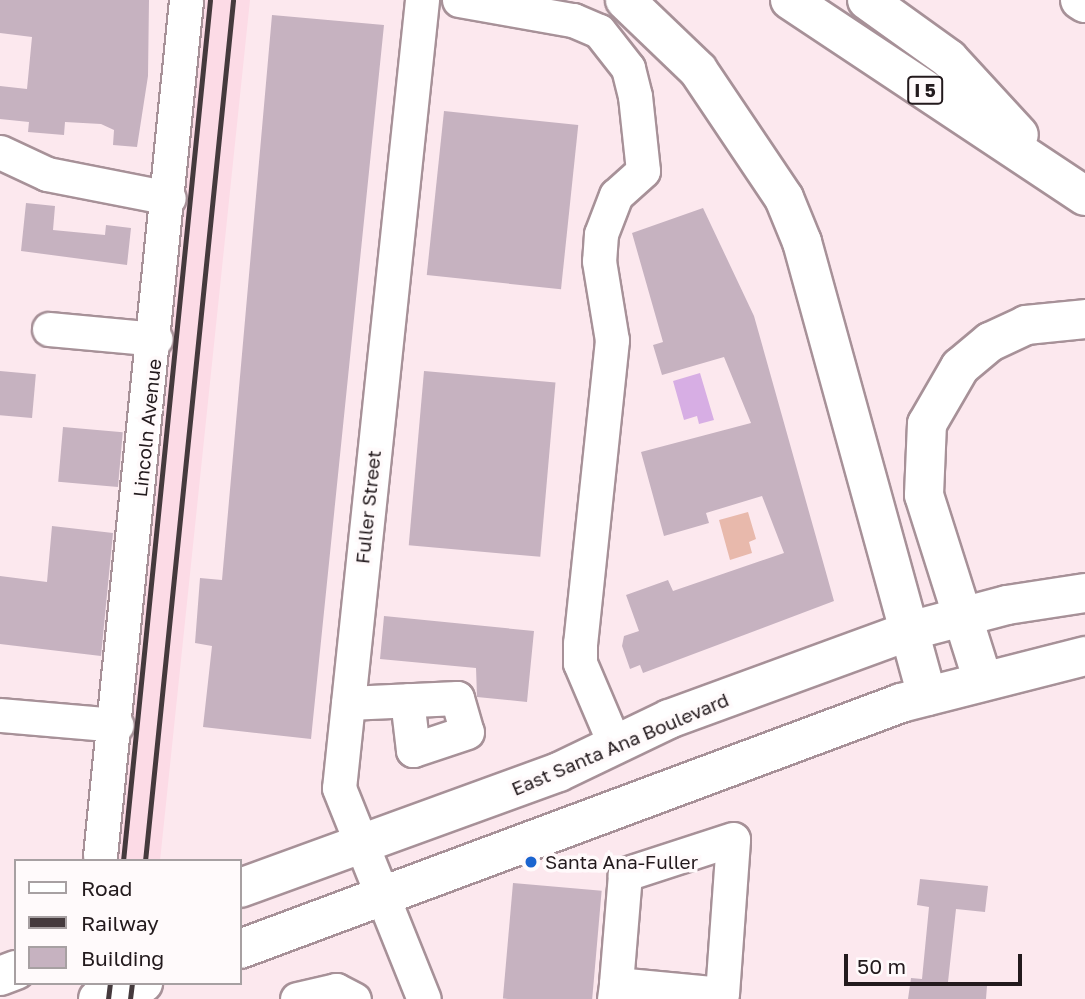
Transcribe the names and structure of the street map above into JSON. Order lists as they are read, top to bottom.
{
  "streets": {
    "main road": ["I 5", "East Santa Ana Boulevard"],
    "street": ["Lincoln Avenue", "Fuller Street"]
  },
  "crossings": [
    ["Fuller Street", "East Santa Ana Boulevard"]
  ],
  "places": ["Santa Ana-Fuller"],
  "legend": ["Road", "Railway", "Building"],
  "scale_bar": "50 m"
}
